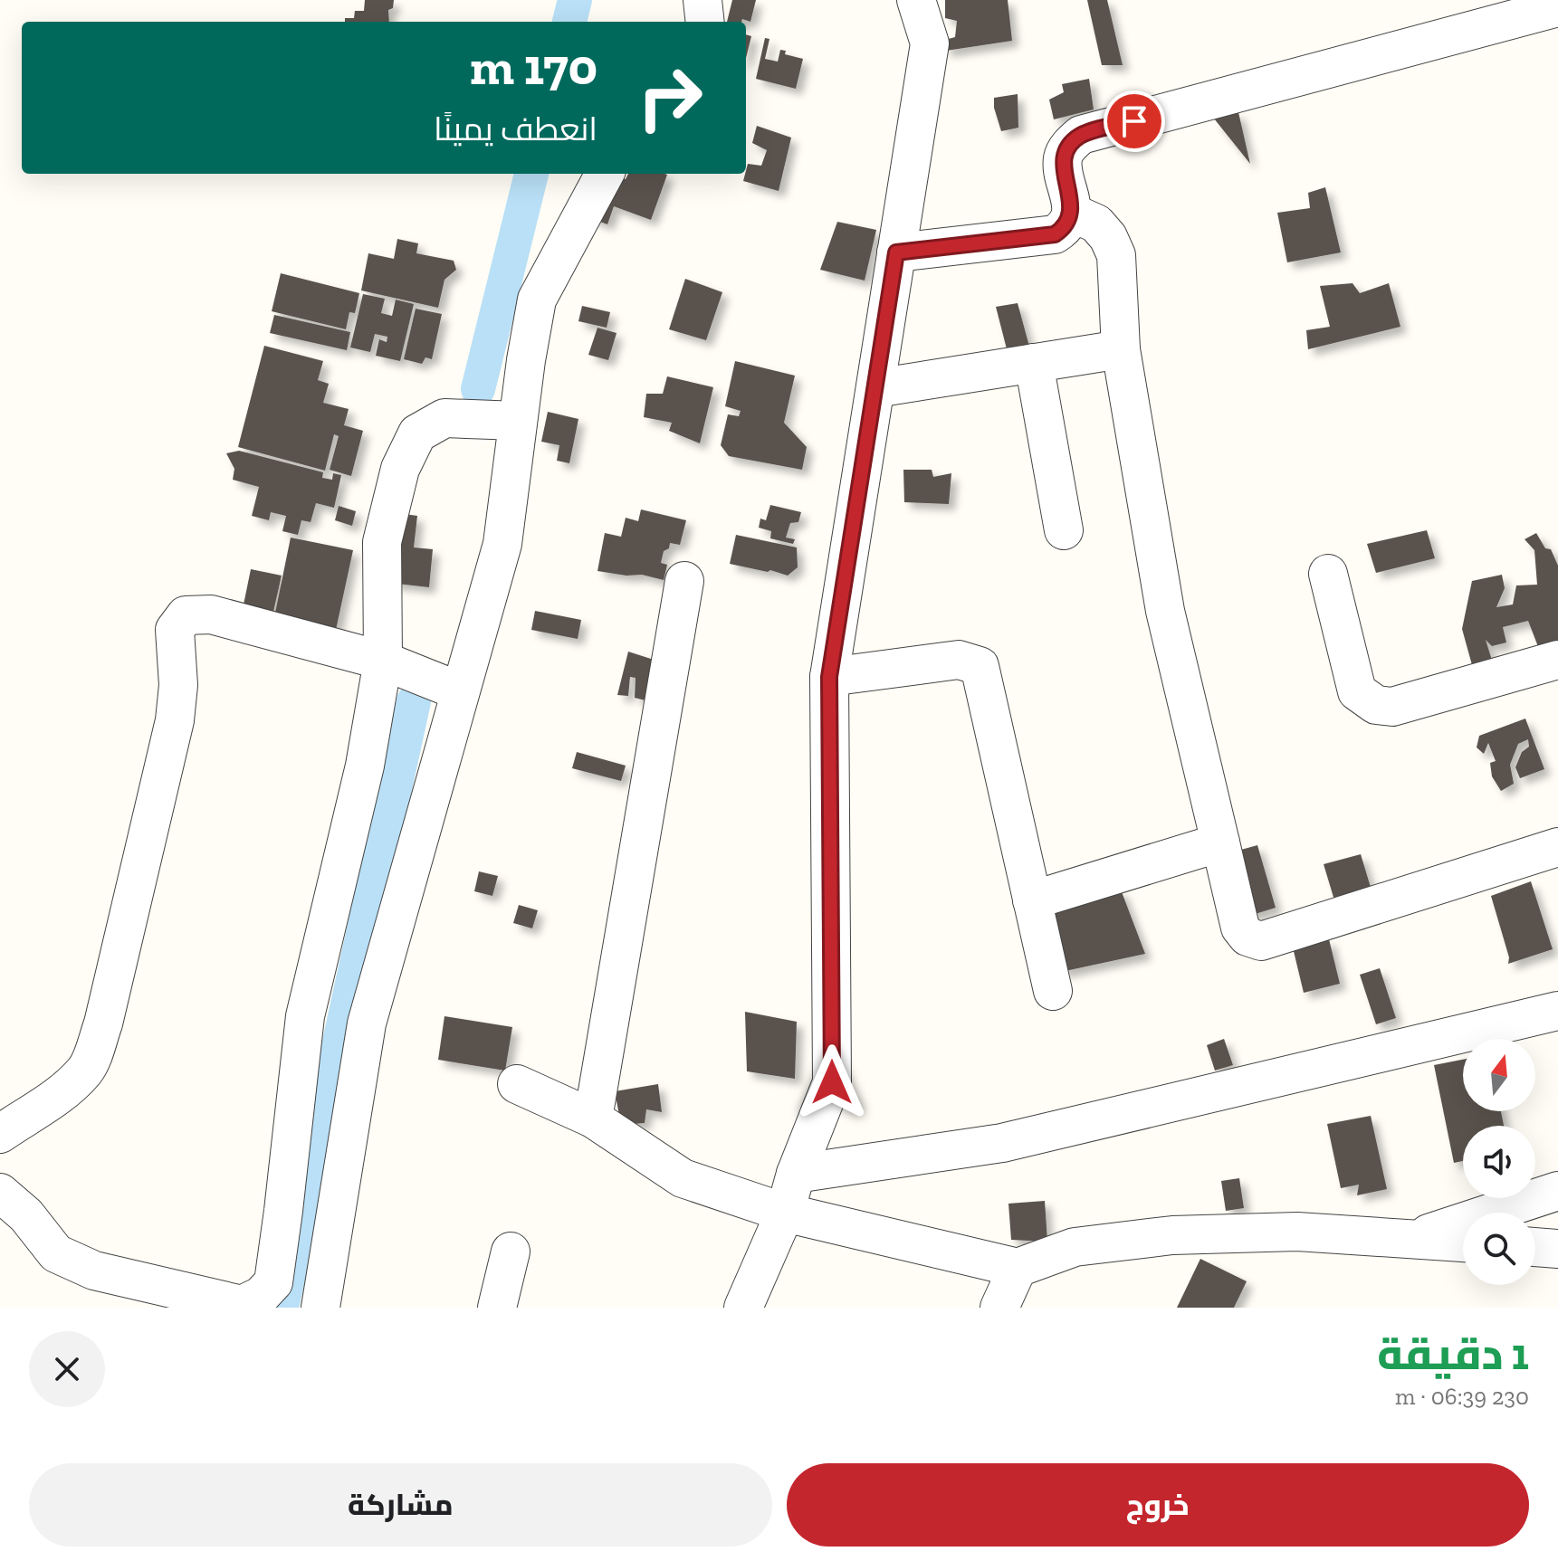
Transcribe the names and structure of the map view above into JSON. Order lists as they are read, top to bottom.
{
  "north": "top",
  "page": {
    "turn": ["170 m", "انعطف يمينًا"],
    "heading": ["1 دقيقة", "230 m · 06:39"],
    "buttons": ["خروج", "مشاركة"]
  }
}
